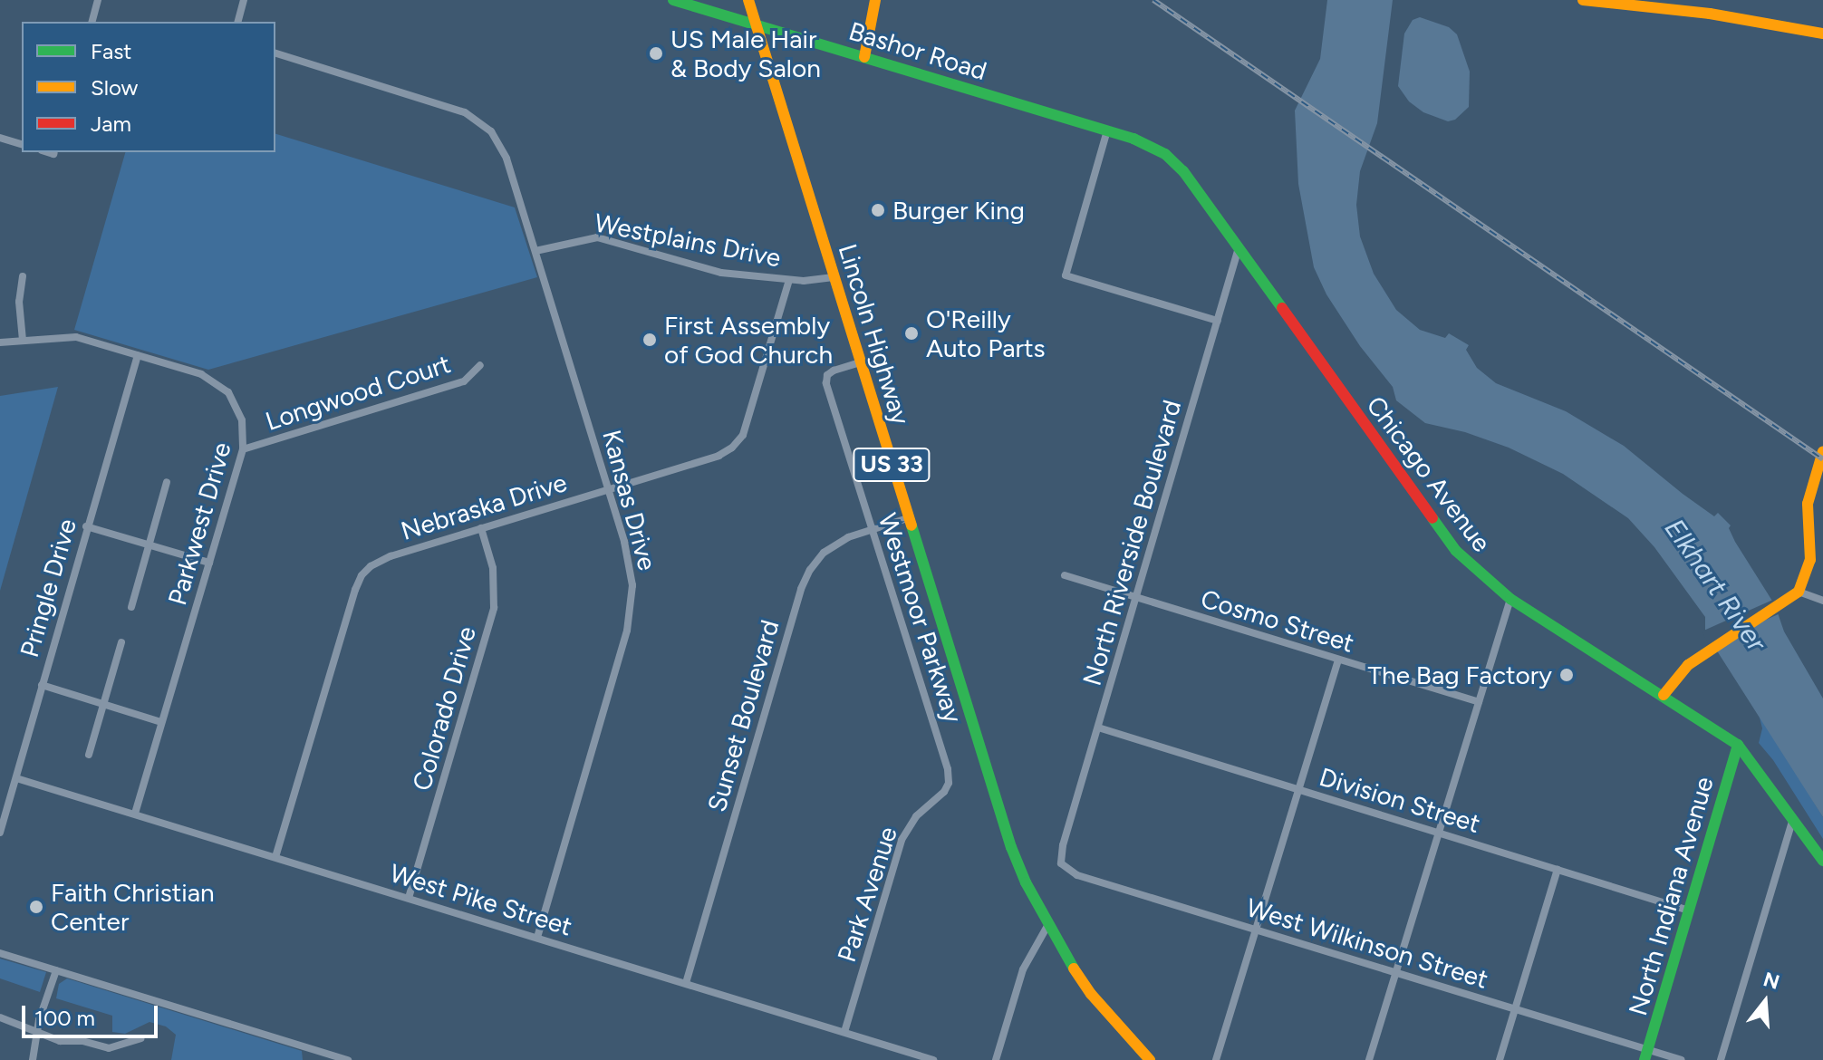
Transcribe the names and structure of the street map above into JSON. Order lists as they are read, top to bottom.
{
  "streets": {
    "main road": [
      "Bashor Road",
      "Lincoln Highway",
      "US 33",
      "Chicago Avenue",
      "North Indiana Avenue"
    ],
    "street": [
      "Westplains Drive",
      "Longwood Court",
      "Kansas Drive",
      "Nebraska Drive",
      "Parkwest Drive",
      "North Riverside Boulevard",
      "Pringle Drive",
      "Westmoor Parkway",
      "Cosmo Street",
      "Colorado Drive",
      "Sunset Boulevard",
      "Division Street",
      "Park Avenue",
      "West Pike Street",
      "West Wilkinson Street"
    ]
  },
  "crossings": [
    ["Bashor Road", "Lincoln Highway"],
    ["Bashor Road", "Chicago Avenue"],
    ["Westplains Drive", "Lincoln Highway"],
    ["Westplains Drive", "Kansas Drive"],
    ["Westplains Drive", "Nebraska Drive"],
    ["Lincoln Highway", "US 33"],
    ["Lincoln Highway", "Westmoor Parkway"],
    ["Lincoln Highway", "Sunset Boulevard"],
    ["Longwood Court", "Parkwest Drive"],
    ["Chicago Avenue", "North Riverside Boulevard"],
    ["Chicago Avenue", "North Indiana Avenue"],
    ["Kansas Drive", "Nebraska Drive"],
    ["Kansas Drive", "West Pike Street"],
    ["Nebraska Drive", "Colorado Drive"],
    ["Nebraska Drive", "West Pike Street"],
    ["Parkwest Drive", "Pringle Drive"],
    ["Parkwest Drive", "West Pike Street"],
    ["North Riverside Boulevard", "Cosmo Street"],
    ["North Riverside Boulevard", "Division Street"],
    ["North Riverside Boulevard", "West Wilkinson Street"],
    ["Pringle Drive", "West Pike Street"],
    ["Westmoor Parkway", "Sunset Boulevard"],
    ["Westmoor Parkway", "Park Avenue"],
    ["Colorado Drive", "West Pike Street"],
    ["Sunset Boulevard", "West Pike Street"],
    ["Division Street", "North Indiana Avenue"],
    ["Park Avenue", "West Pike Street"],
    ["North Indiana Avenue", "West Wilkinson Street"]
  ],
  "water": ["Elkhart River"],
  "places": [
    "US Male Hair & Body Salon",
    "Burger King",
    "O'Reilly Auto Parts",
    "First Assembly of God Church",
    "The Bag Factory",
    "Faith Christian Center"
  ],
  "legend": ["Fast", "Slow", "Jam"],
  "scale_bar": "100 m",
  "north": "top"
}
